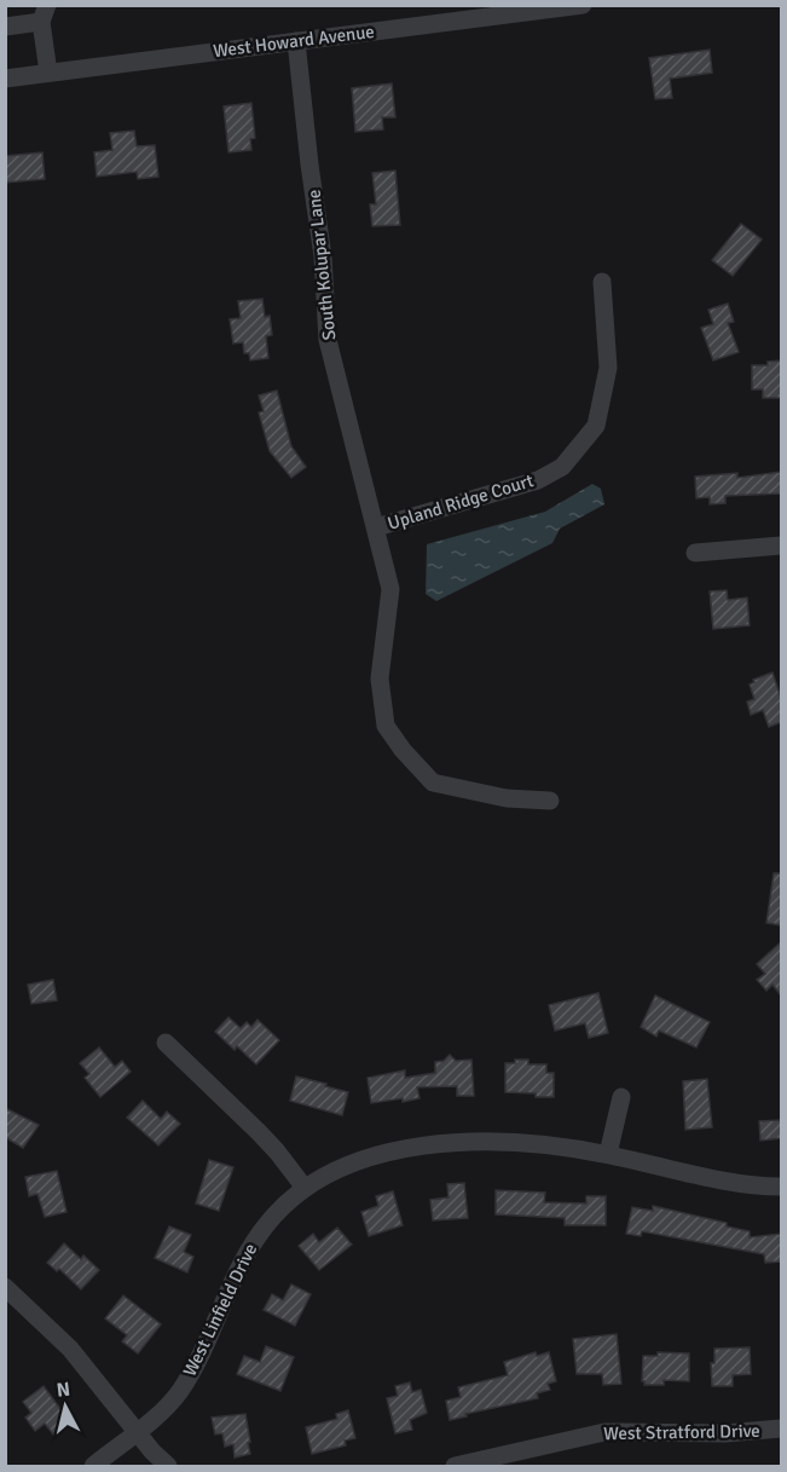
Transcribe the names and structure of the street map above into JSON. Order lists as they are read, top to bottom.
{
  "streets": {
    "street": [
      "West Howard Avenue",
      "South Kolupar Lane",
      "Upland Ridge Court",
      "West Linfield Drive",
      "West Stratford Drive"
    ]
  },
  "crossings": [
    ["West Howard Avenue", "South Kolupar Lane"],
    ["South Kolupar Lane", "Upland Ridge Court"]
  ],
  "north": "top"
}
